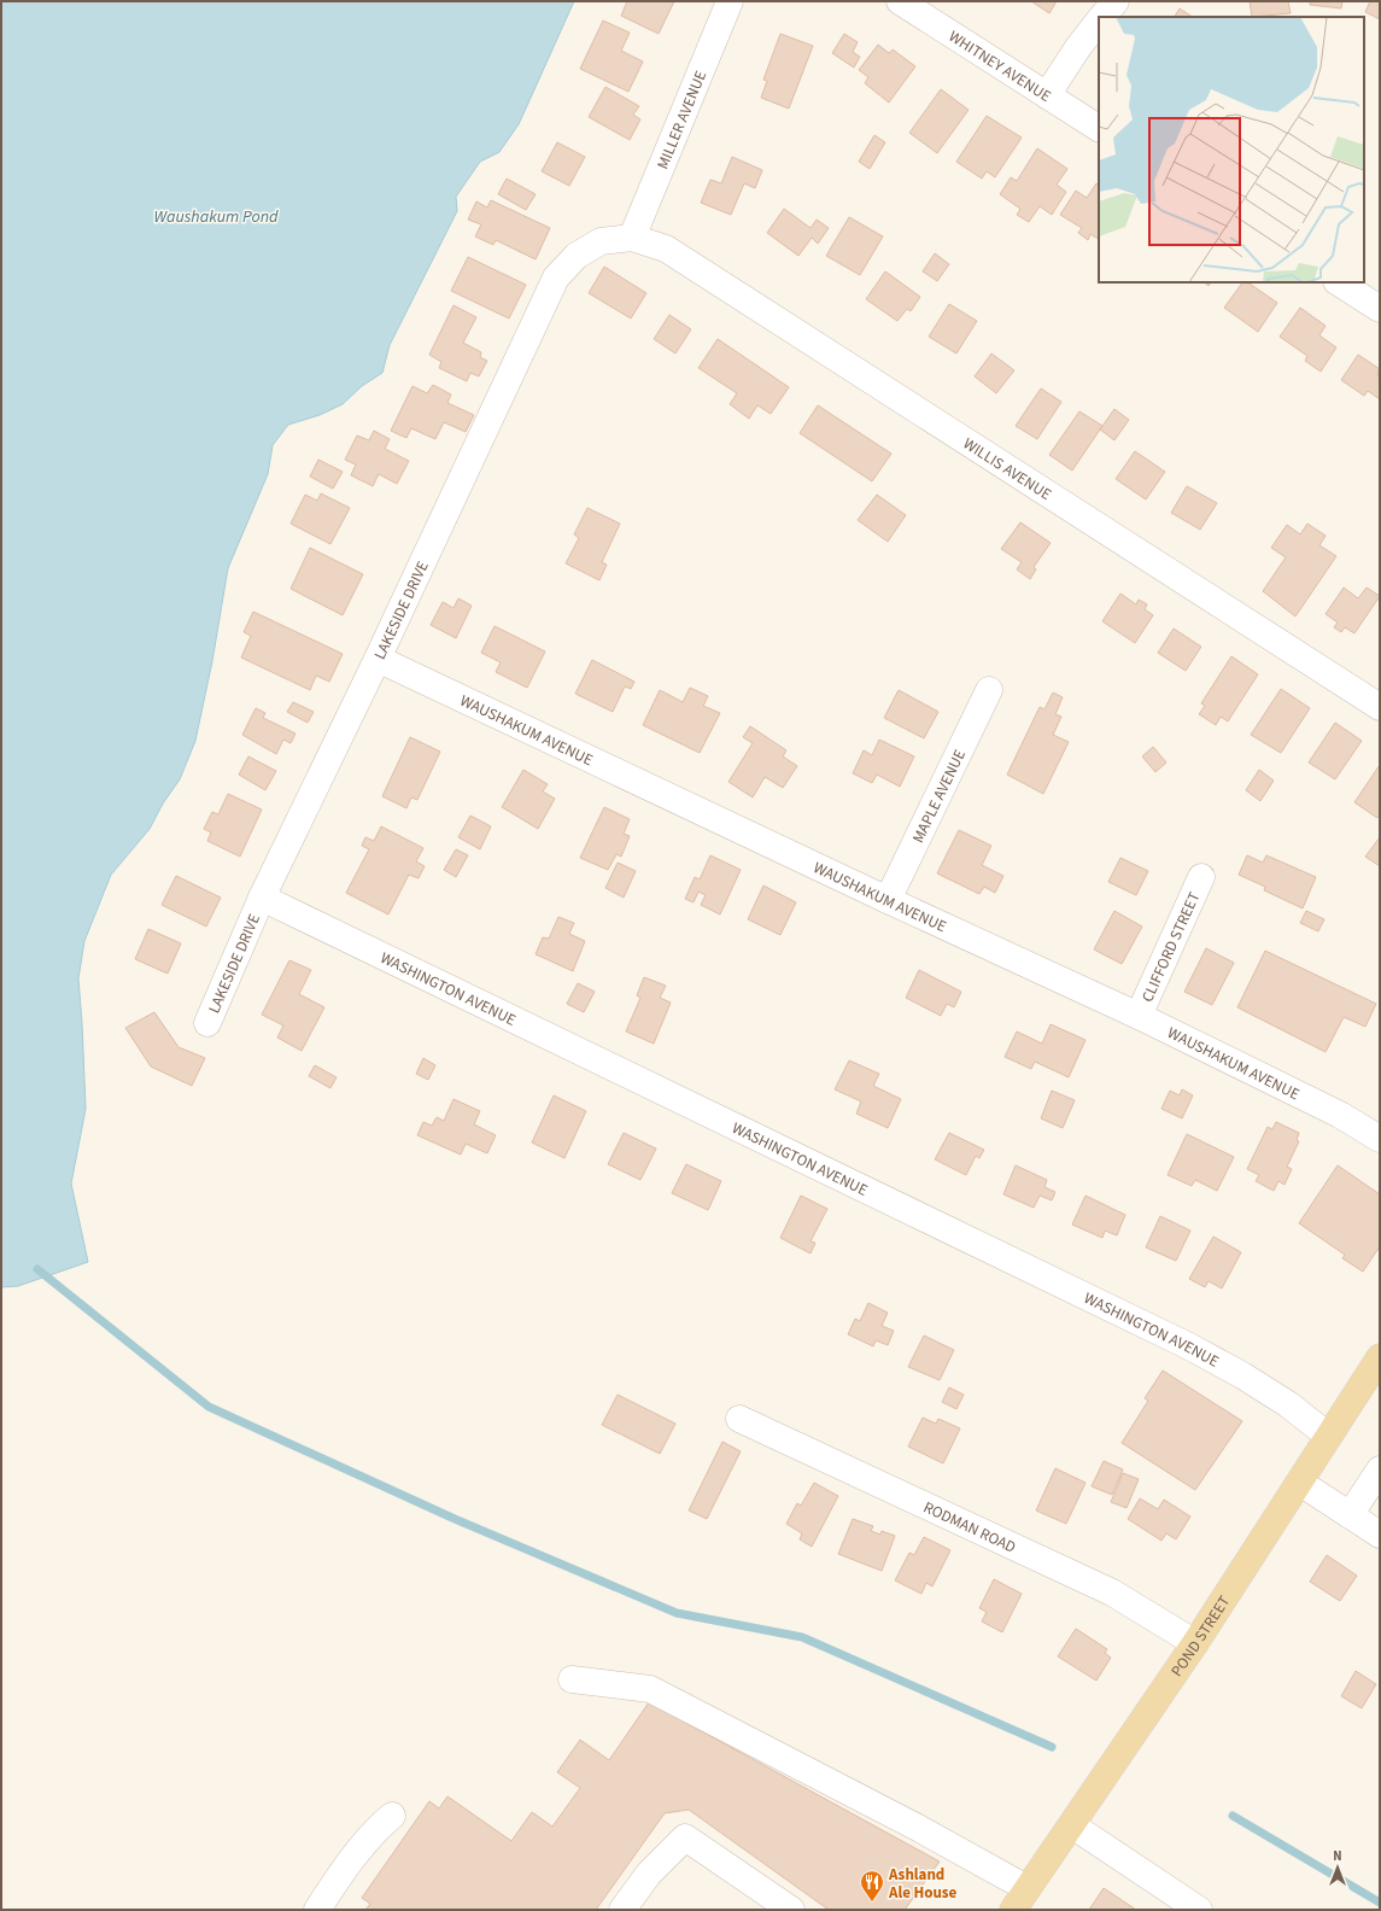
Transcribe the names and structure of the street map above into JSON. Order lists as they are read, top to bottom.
{
  "streets": {
    "main road": ["POND STREET"],
    "street": [
      "WHITNEY AVENUE",
      "MILLER AVENUE",
      "WILLIS AVENUE",
      "LAKESIDE DRIVE",
      "WAUSHAKUM AVENUE",
      "MAPLE AVENUE",
      "CLIFFORD STREET",
      "WASHINGTON AVENUE",
      "RODMAN ROAD"
    ]
  },
  "crossings": [
    ["MILLER AVENUE", "WILLIS AVENUE"],
    ["MILLER AVENUE", "LAKESIDE DRIVE"],
    ["WILLIS AVENUE", "LAKESIDE DRIVE"],
    ["LAKESIDE DRIVE", "WAUSHAKUM AVENUE"],
    ["LAKESIDE DRIVE", "WASHINGTON AVENUE"],
    ["WAUSHAKUM AVENUE", "MAPLE AVENUE"],
    ["WAUSHAKUM AVENUE", "CLIFFORD STREET"],
    ["WASHINGTON AVENUE", "POND STREET"],
    ["RODMAN ROAD", "POND STREET"]
  ],
  "water": ["Waushakum Pond"],
  "places": {
    "restaurant": ["Ashland Ale House"]
  },
  "north": "top"
}
